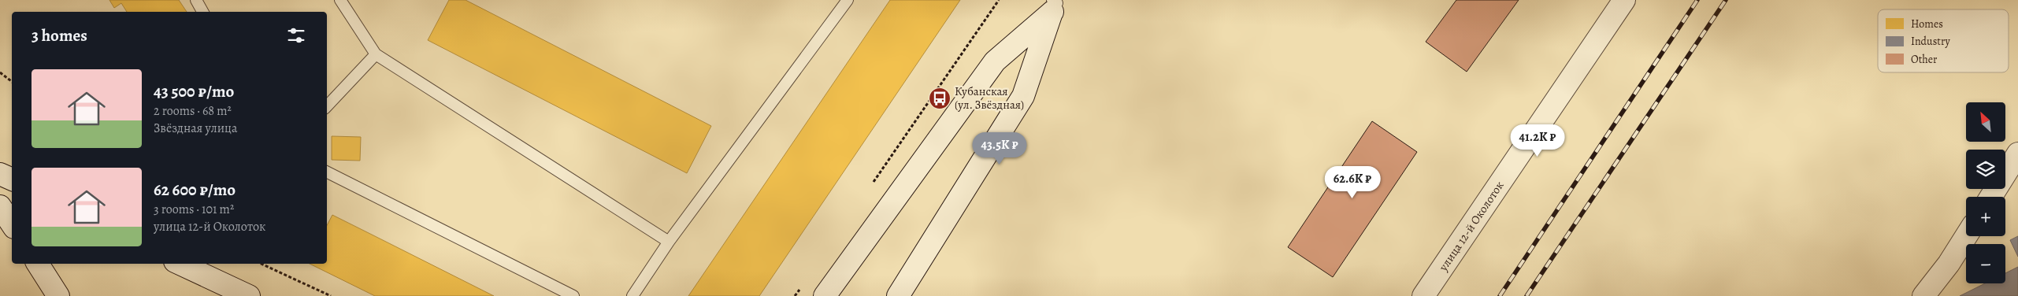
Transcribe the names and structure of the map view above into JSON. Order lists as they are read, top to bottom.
{
  "streets": {
    "main road": ["улица 12-й Околоток"]
  },
  "places": {
    "bus stop": ["Кубанская (ул. Звёздная)"]
  },
  "legend": ["Homes", "Industry", "Other"],
  "north": "top left",
  "page": {
    "heading": "3 homes",
    "list": [
      {
        "name": "43 500 ₽/mo",
        "note": "2 rooms · 68 m² · Звёздная улица"
      },
      {
        "name": "62 600 ₽/mo",
        "note": "3 rooms · 101 m² · улица 12-й Околоток"
      }
    ],
    "map_buttons": ["+", "−"],
    "price": ["41.2K ₽", "43.5K ₽", "62.6K ₽"]
  }
}
